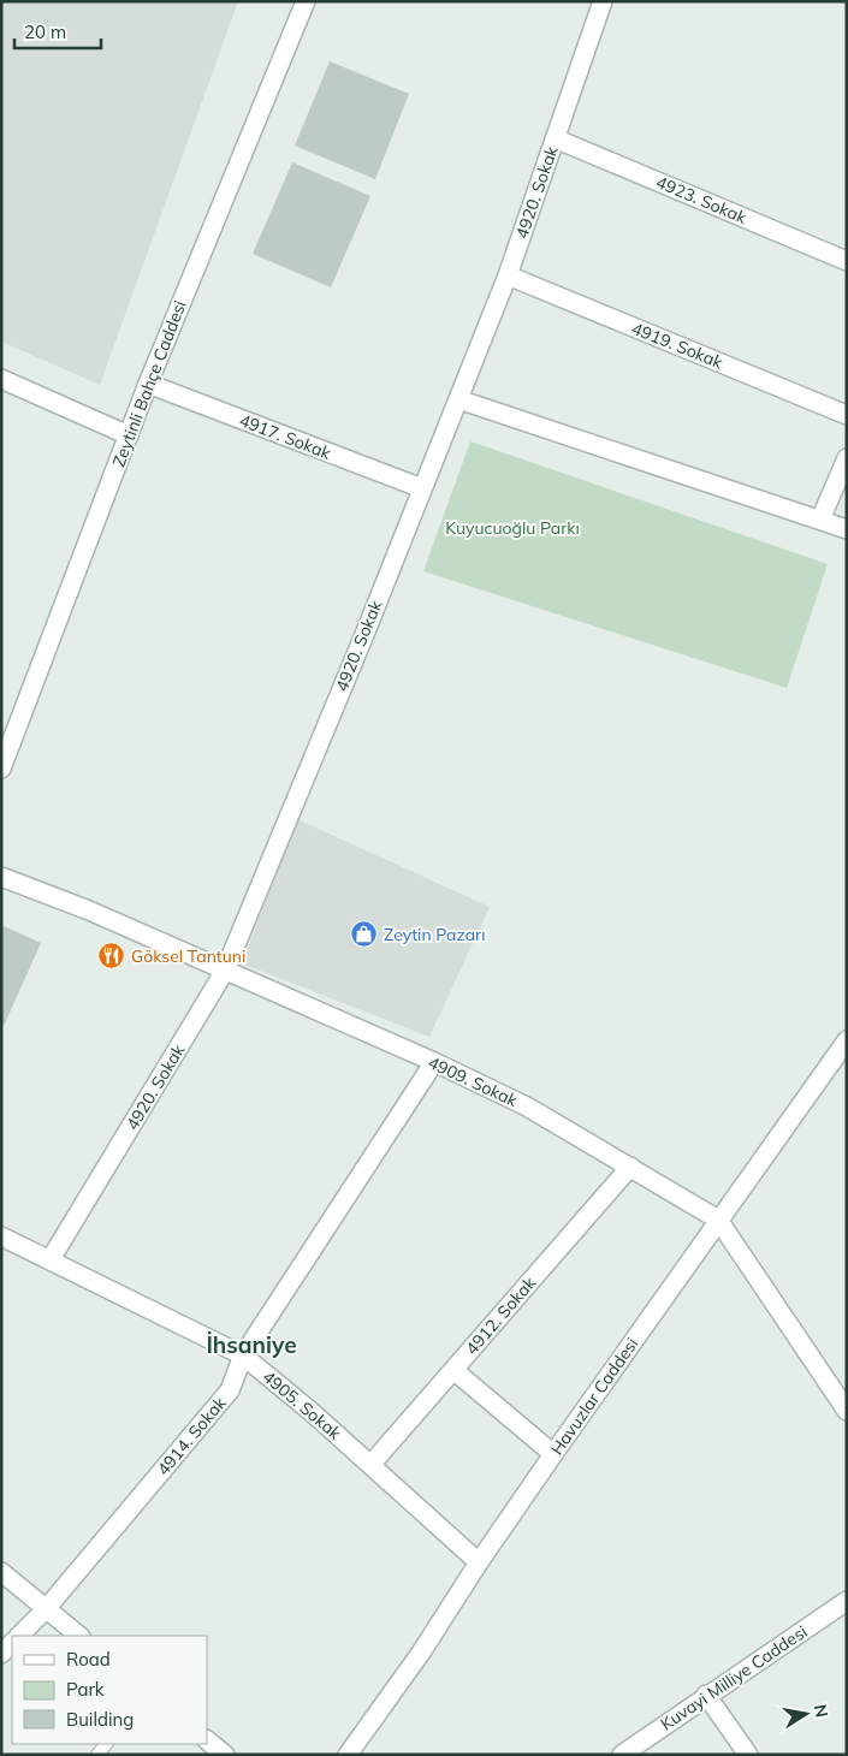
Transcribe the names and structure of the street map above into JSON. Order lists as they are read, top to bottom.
{
  "streets": {
    "street": [
      "4920. Sokak",
      "4923. Sokak",
      "4919. Sokak",
      "Zeytinli Bahçe Caddesi",
      "4917. Sokak",
      "4909. Sokak",
      "4912. Sokak",
      "Havuzlar Caddesi",
      "4905. Sokak",
      "4914. Sokak",
      "Kuvayi Milliye Caddesi"
    ]
  },
  "crossings": [
    ["4920. Sokak", "4923. Sokak"],
    ["4920. Sokak", "4919. Sokak"],
    ["4920. Sokak", "4917. Sokak"],
    ["4920. Sokak", "4909. Sokak"],
    ["4920. Sokak", "4905. Sokak"],
    ["Zeytinli Bahçe Caddesi", "4917. Sokak"],
    ["4909. Sokak", "4912. Sokak"],
    ["4909. Sokak", "Havuzlar Caddesi"],
    ["4909. Sokak", "4914. Sokak"],
    ["4912. Sokak", "4905. Sokak"],
    ["Havuzlar Caddesi", "4905. Sokak"],
    ["4905. Sokak", "4914. Sokak"]
  ],
  "districts": ["İhsaniye"],
  "parks": ["Kuyucuoğlu Parkı"],
  "places": {
    "shop": ["Zeytin Pazarı"],
    "restaurant": ["Göksel Tantuni"]
  },
  "legend": ["Road", "Park", "Building"],
  "scale_bar": "20 m",
  "north": "right"
}
